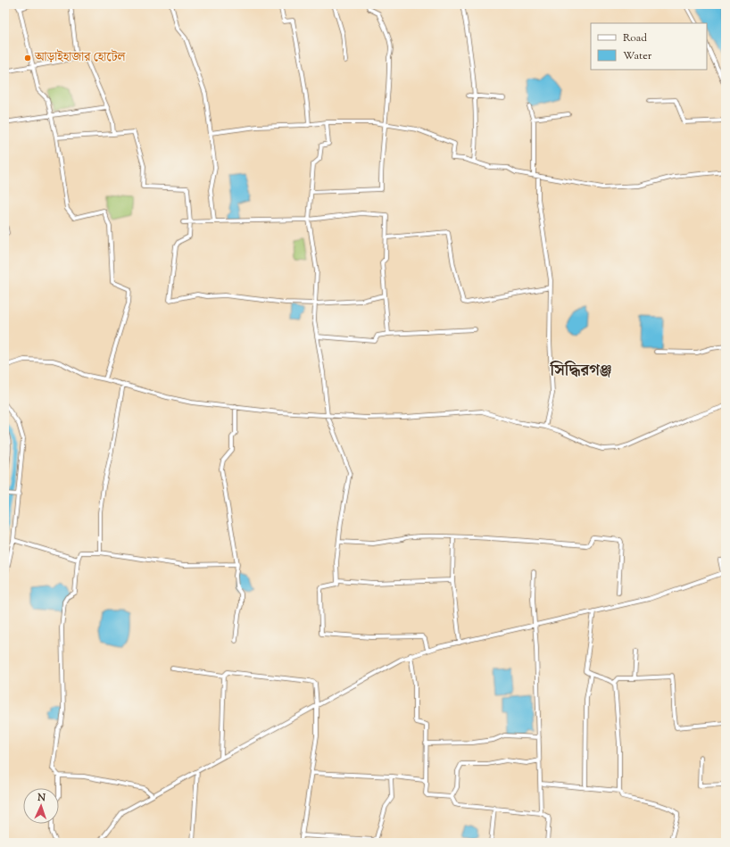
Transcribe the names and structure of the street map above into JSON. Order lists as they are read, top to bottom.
{
  "districts": ["সিদ্ধিরগঞ্জ"],
  "places": ["আড়াইহাজার হোটেল"],
  "legend": ["Road", "Water"],
  "north": "top"
}
